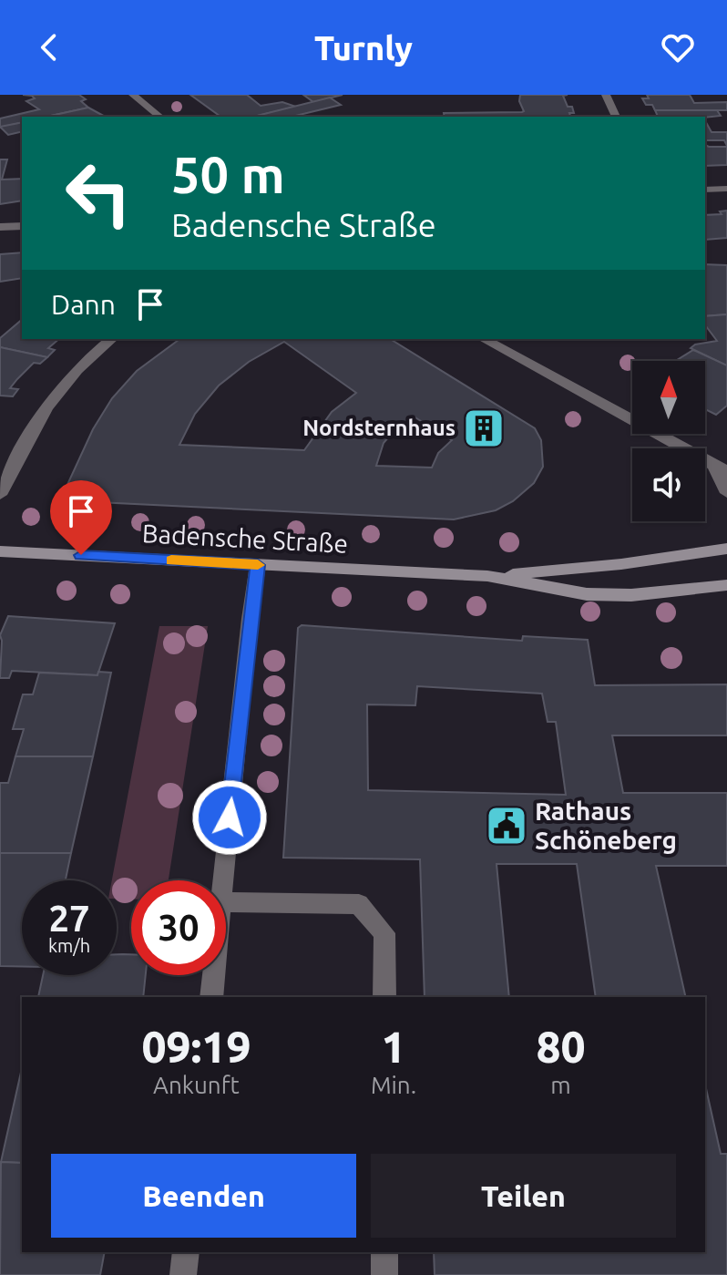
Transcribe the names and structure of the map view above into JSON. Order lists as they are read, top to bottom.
{
  "streets": {
    "street": ["Badensche Straße"]
  },
  "places": {
    "building": ["Nordsternhaus"],
    "public building": ["Rathaus Schöneberg"]
  },
  "north": "top",
  "page": {
    "header": "Turnly",
    "turn": ["50 m", "Badensche Straße"],
    "then": "Dann",
    "speed": "27 km/h",
    "limit": "30",
    "eta": [
      "09:19",
      "Ankunft",
      "1",
      "Min.",
      "80",
      "m"
    ],
    "buttons": ["Beenden", "Teilen"]
  }
}
